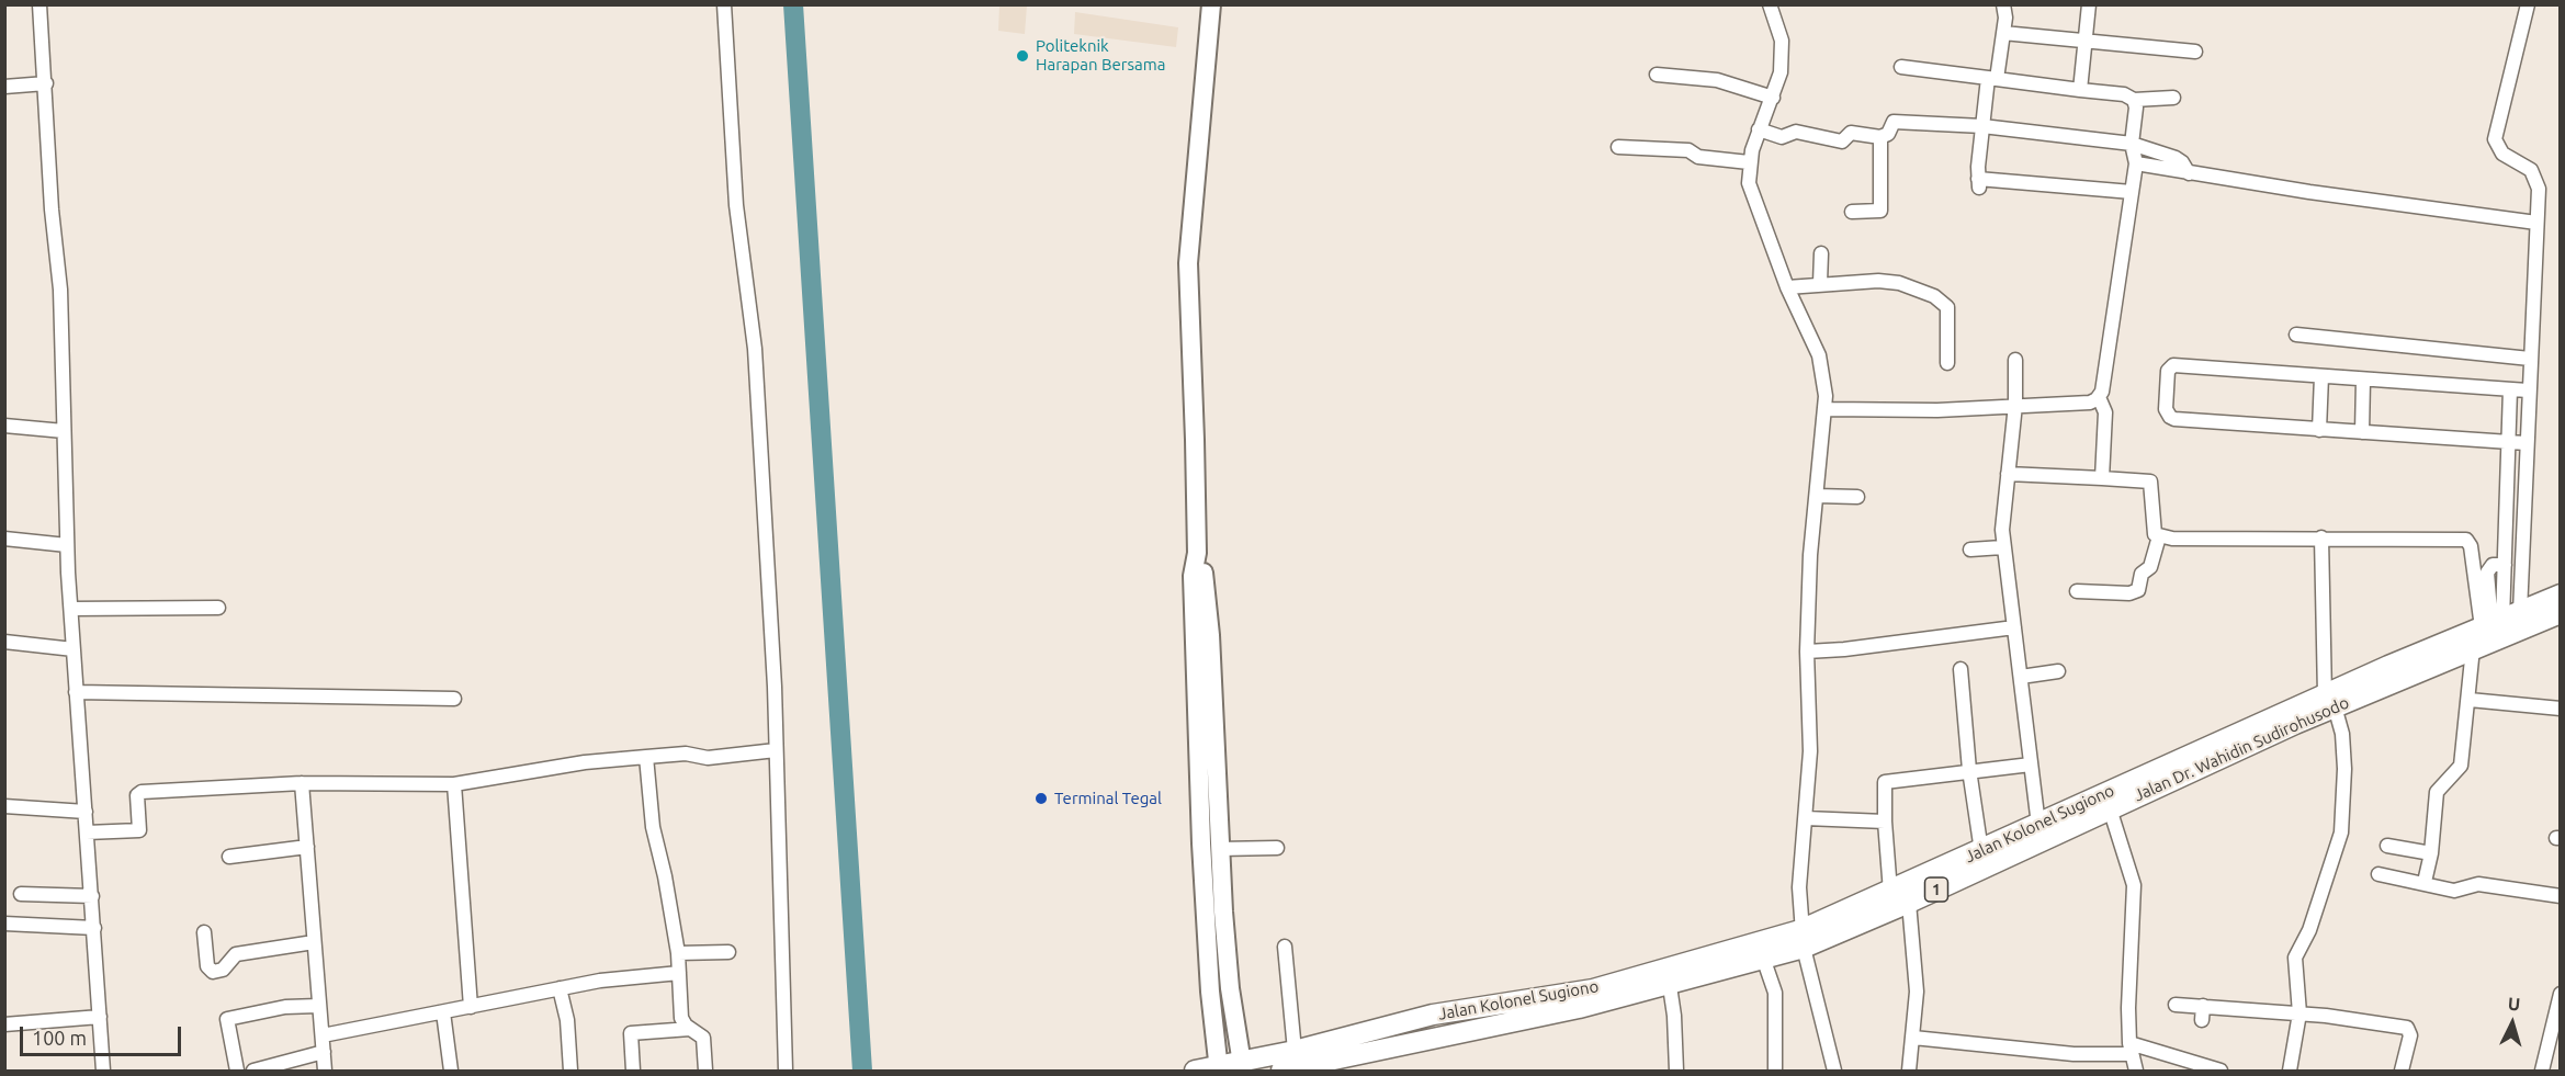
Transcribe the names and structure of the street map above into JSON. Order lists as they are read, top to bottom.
{
  "streets": {
    "highway": ["Jalan Dr. Wahidin Sudirohusodo", "Jalan Kolonel Sugiono", "1"]
  },
  "crossings": [
    ["Jalan Dr. Wahidin Sudirohusodo", "Jalan Kolonel Sugiono"],
    ["Jalan Dr. Wahidin Sudirohusodo", "1"]
  ],
  "places": ["Politeknik Harapan Bersama", "Terminal Tegal"],
  "scale_bar": "100 m",
  "north": "top"
}
